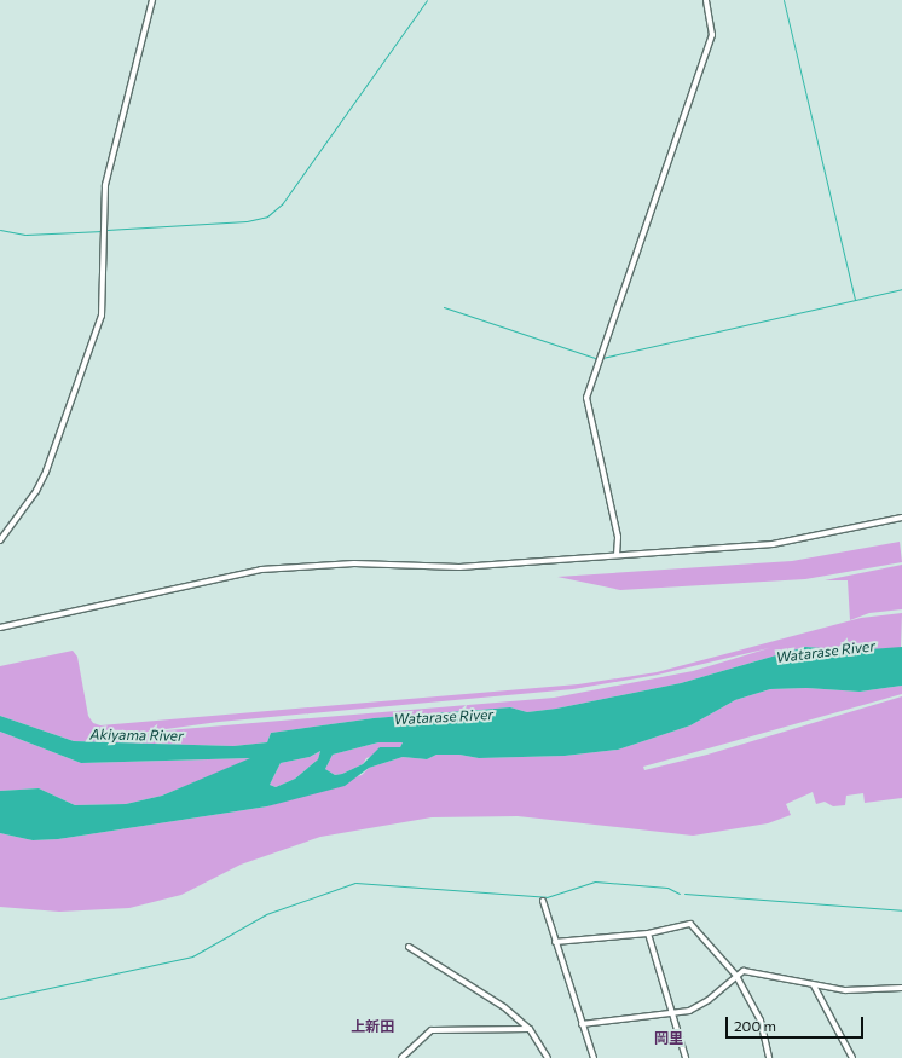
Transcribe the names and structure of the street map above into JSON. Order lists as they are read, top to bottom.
{
  "districts": ["上新田", "岡里"],
  "water": ["Watarase River", "Akiyama River"],
  "scale_bar": "200 m"
}
